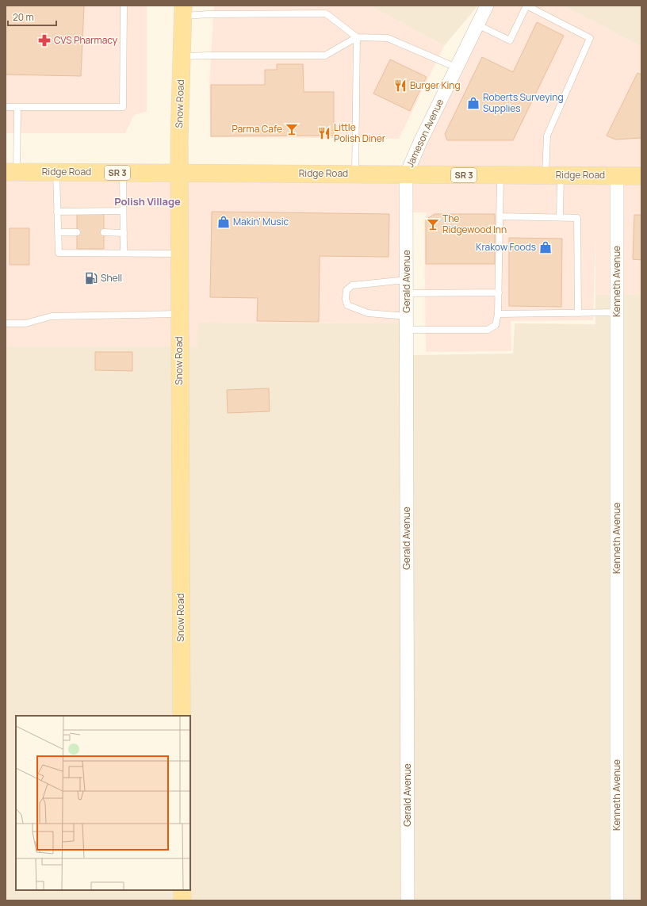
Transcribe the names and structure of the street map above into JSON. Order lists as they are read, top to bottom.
{
  "streets": {
    "main road": ["Snow Road", "Ridge Road", "SR 3"],
    "street": ["Jameson Avenue", "Gerald Avenue", "Kenneth Avenue"]
  },
  "crossings": [
    ["Snow Road", "Ridge Road"],
    ["Jameson Avenue", "Ridge Road"],
    ["Jameson Avenue", "Gerald Avenue"],
    ["Ridge Road", "Gerald Avenue"],
    ["Ridge Road", "Kenneth Avenue"]
  ],
  "districts": ["Polish Village"],
  "places": {
    "pharmacy": ["CVS Pharmacy"],
    "restaurant": ["Burger King", "Little Polish Diner"],
    "shop": ["Roberts Surveying Supplies", "Makin' Music", "Krakow Foods"],
    "bar": ["Parma Cafe", "The Ridgewood Inn"],
    "fuel station": ["Shell"]
  },
  "scale_bar": "20 m"
}
